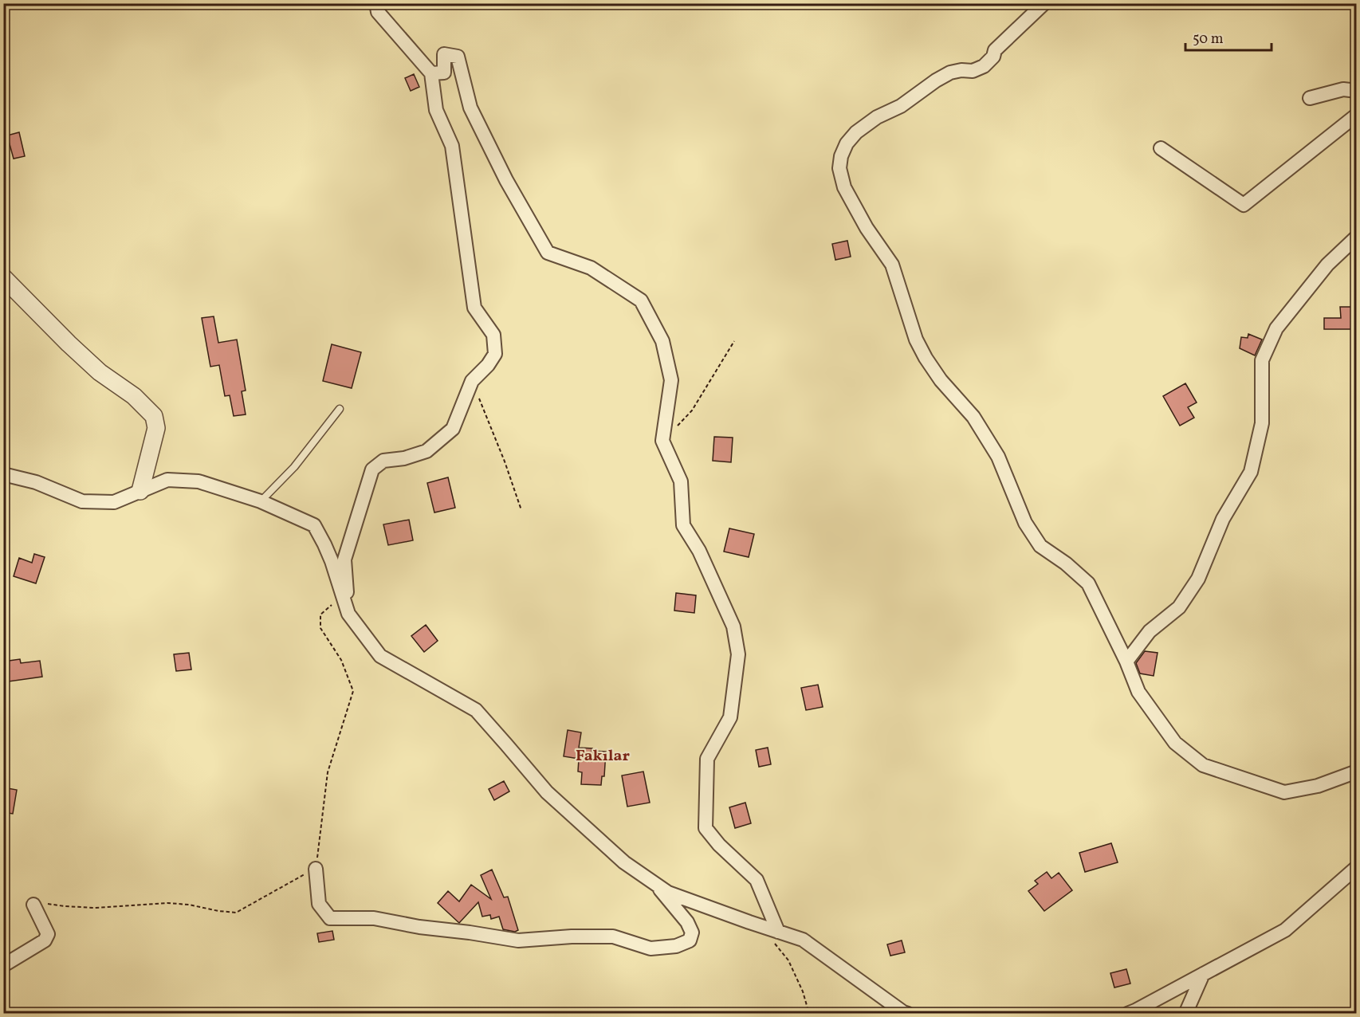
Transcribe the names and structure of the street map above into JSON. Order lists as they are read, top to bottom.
{
  "districts": ["Fakılar"],
  "scale_bar": "50 m"
}
